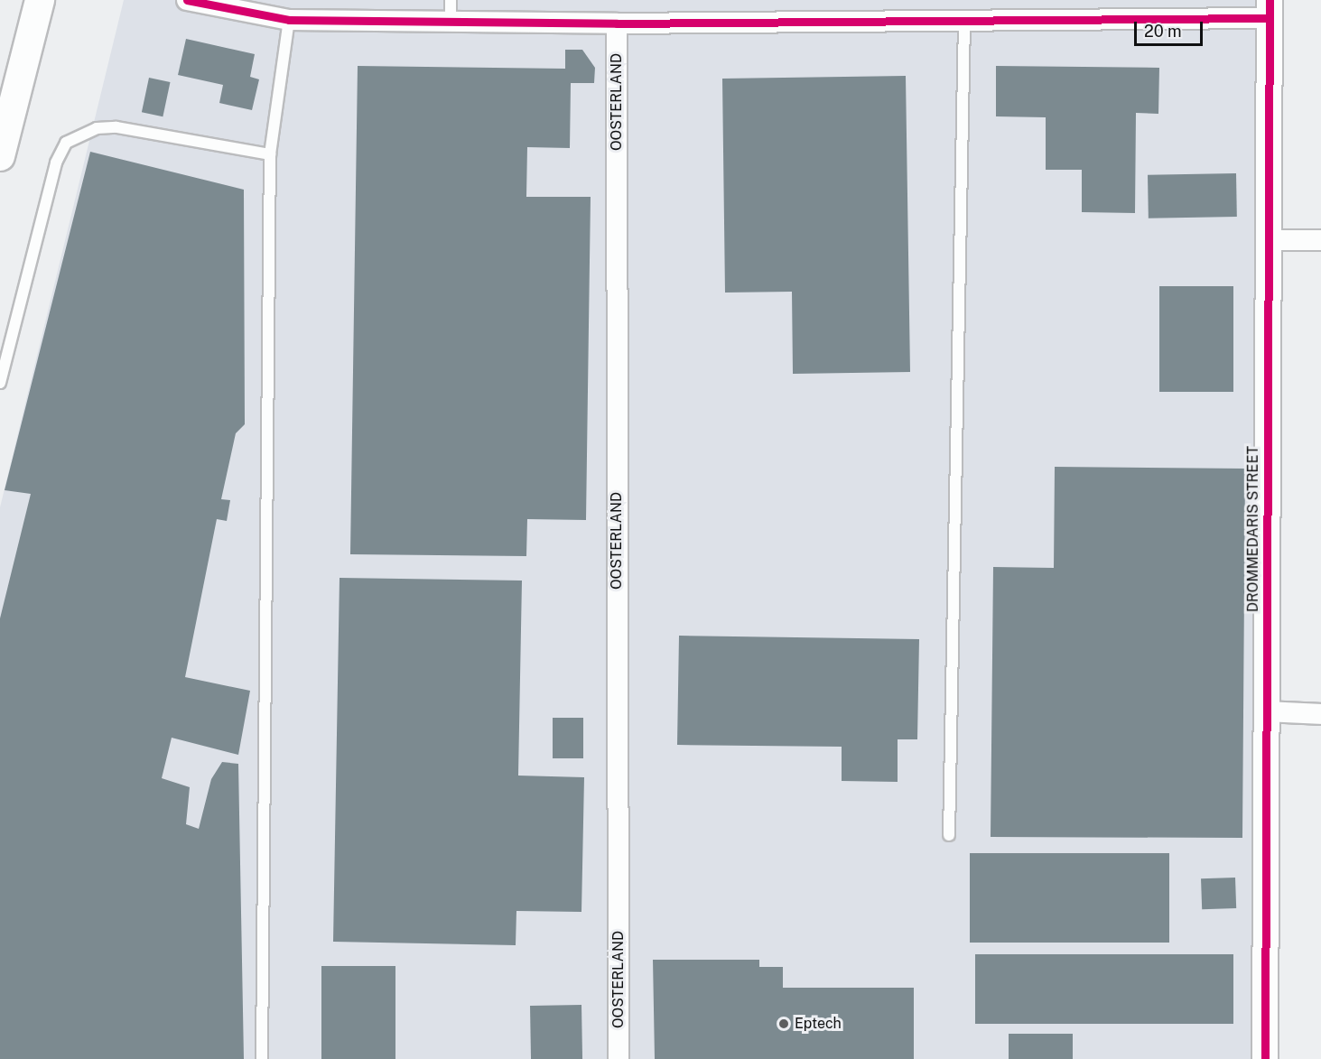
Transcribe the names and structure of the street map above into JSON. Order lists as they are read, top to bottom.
{
  "streets": {
    "street": ["OOSTERLAND", "DROMMEDARIS STREET"]
  },
  "places": ["Eptech"],
  "scale_bar": "20 m"
}
